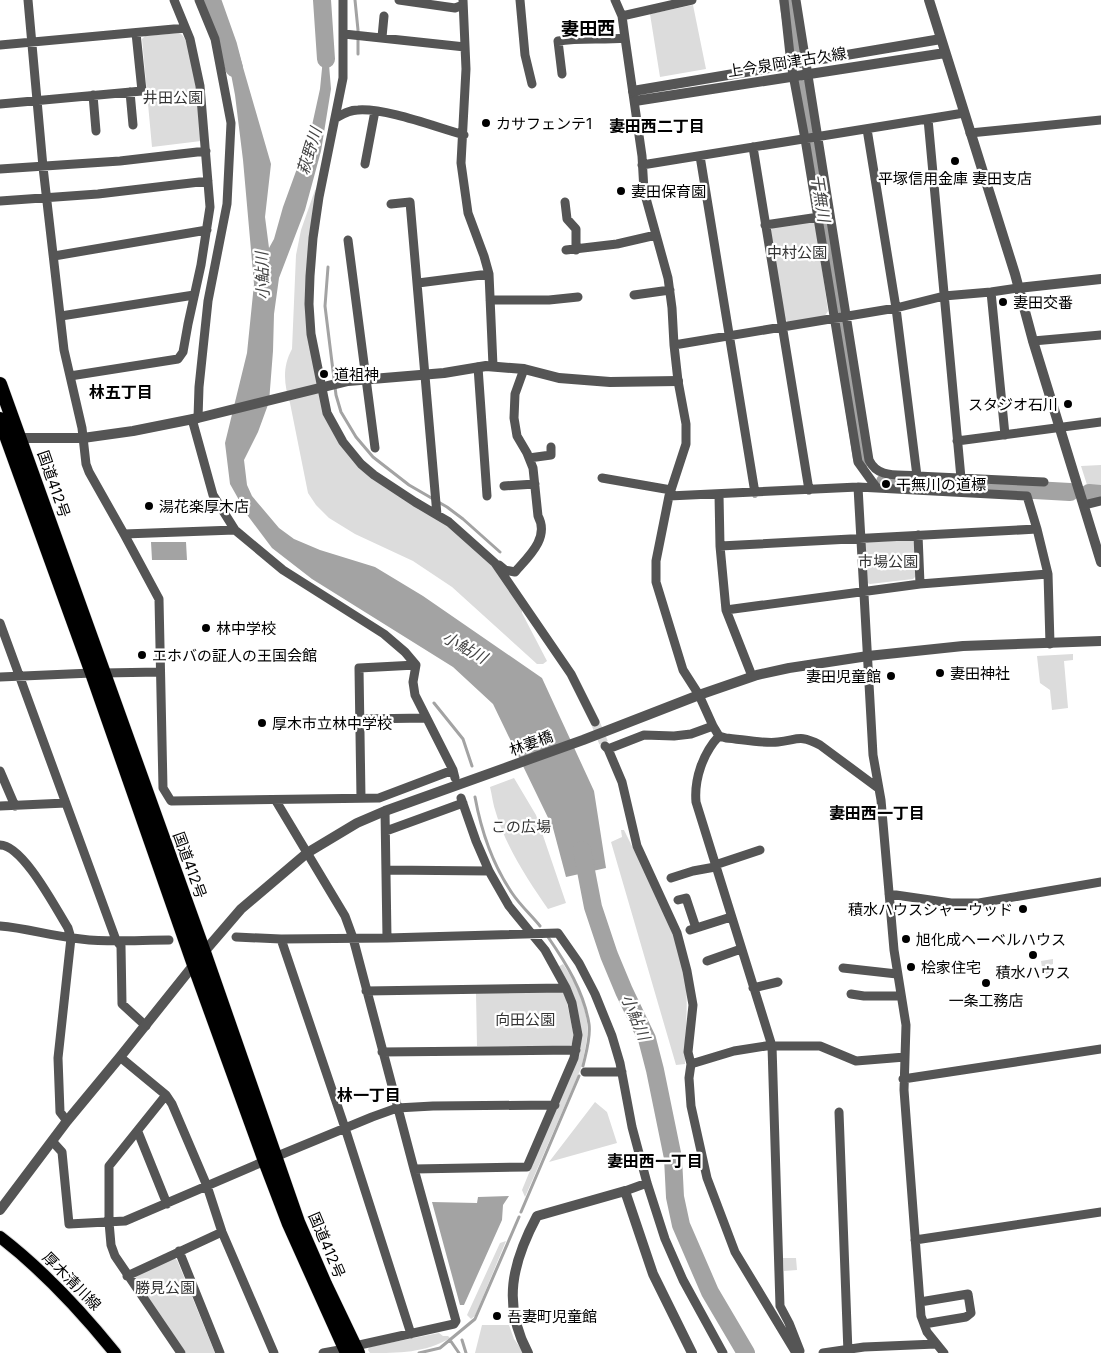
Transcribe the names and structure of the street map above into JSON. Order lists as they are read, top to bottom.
{
  "streets": {
    "highway": ["国道412号"],
    "main road": ["厚木清川線"],
    "street": ["上今泉岡津古久線", "林妻橋"]
  },
  "crossings": [
    ["国道412号", "林妻橋"]
  ],
  "districts": [
    "妻田西",
    "妻田西二丁目",
    "林五丁目",
    "妻田西一丁目",
    "林一丁目",
    "妻田西一丁目"
  ],
  "water": ["萩野川", "干無川", "小鮎川"],
  "parks": [
    "井田公園",
    "中村公園",
    "市場公園",
    "この広場",
    "向田公園",
    "勝見公園"
  ],
  "places": [
    "カサフェンテ1",
    "平塚信用金庫 妻田支店",
    "妻田保育園",
    "妻田交番",
    "道祖神",
    "スタジオ石川",
    "干無川の道標",
    "湯花楽厚木店",
    "林中学校",
    "エホバの証人の王国会館",
    "妻田神社",
    "妻田児童館",
    "厚木市立林中学校",
    "積水ハウスシャーウッド",
    "旭化成ヘーベルハウス",
    "積水ハウス",
    "桧家住宅",
    "一条工務店",
    "吾妻町児童館"
  ]
}
